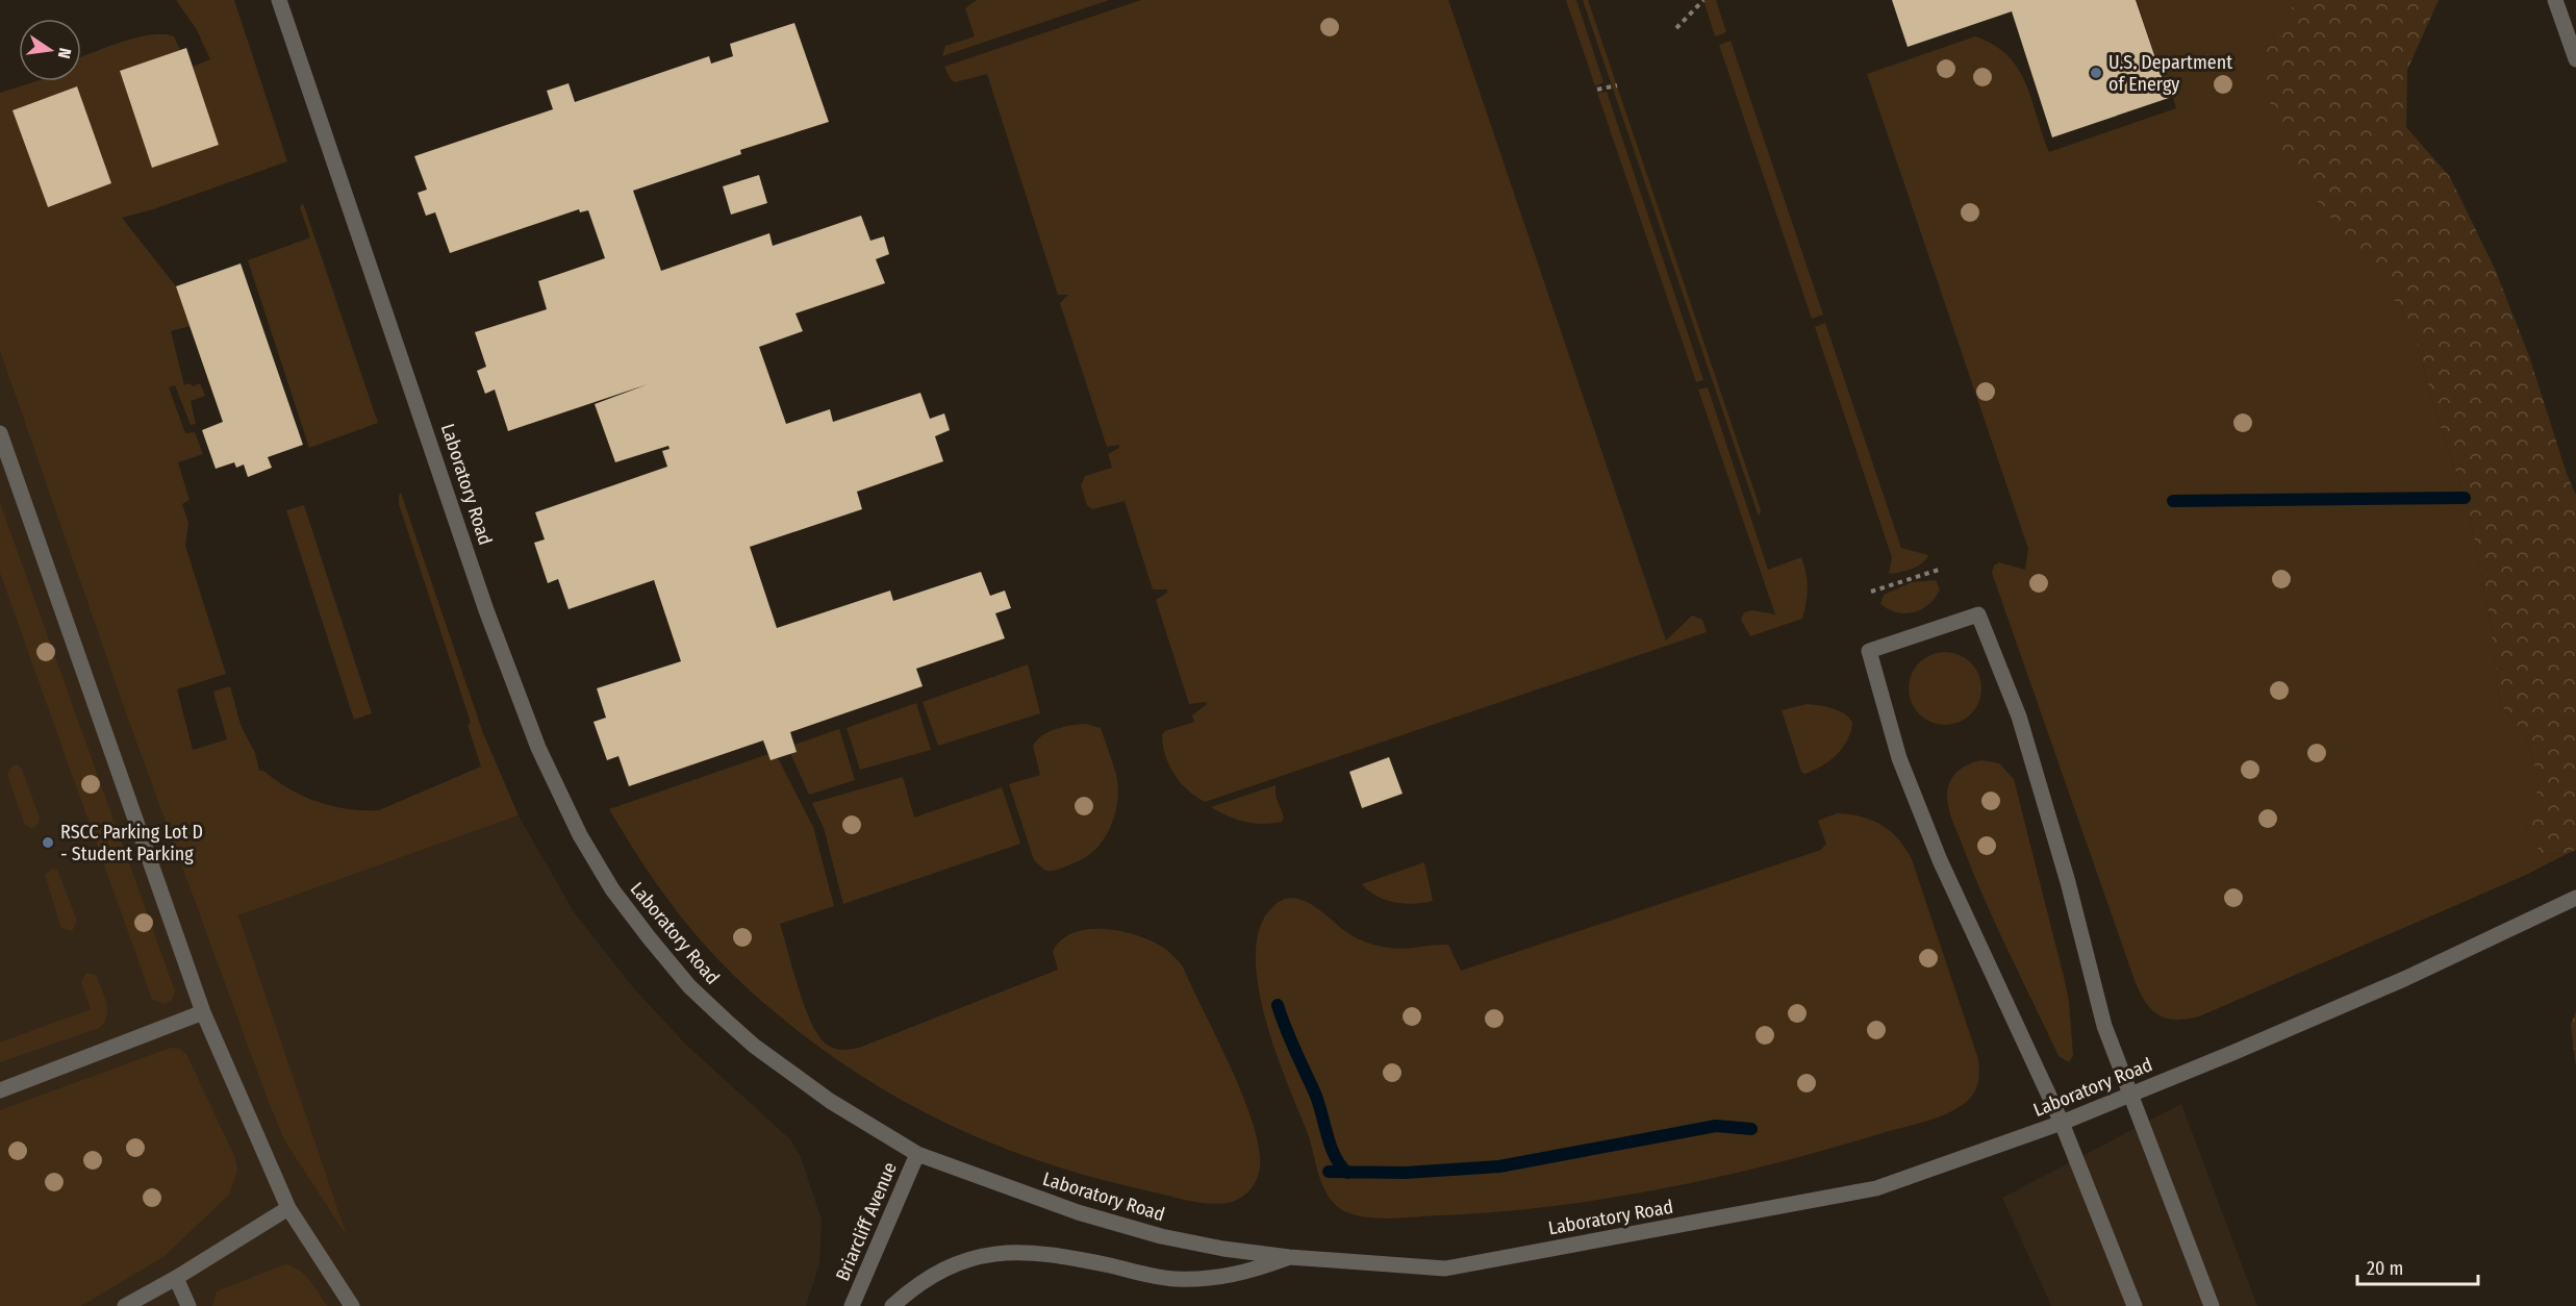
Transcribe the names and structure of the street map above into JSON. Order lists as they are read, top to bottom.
{
  "streets": {
    "street": ["Laboratory Road", "Briarcliff Avenue"]
  },
  "crossings": [
    ["Laboratory Road", "Briarcliff Avenue"]
  ],
  "places": ["U.S. Department of Energy", "RSCC Parking Lot D - Student Parking"],
  "scale_bar": "20 m",
  "north": "right"
}
